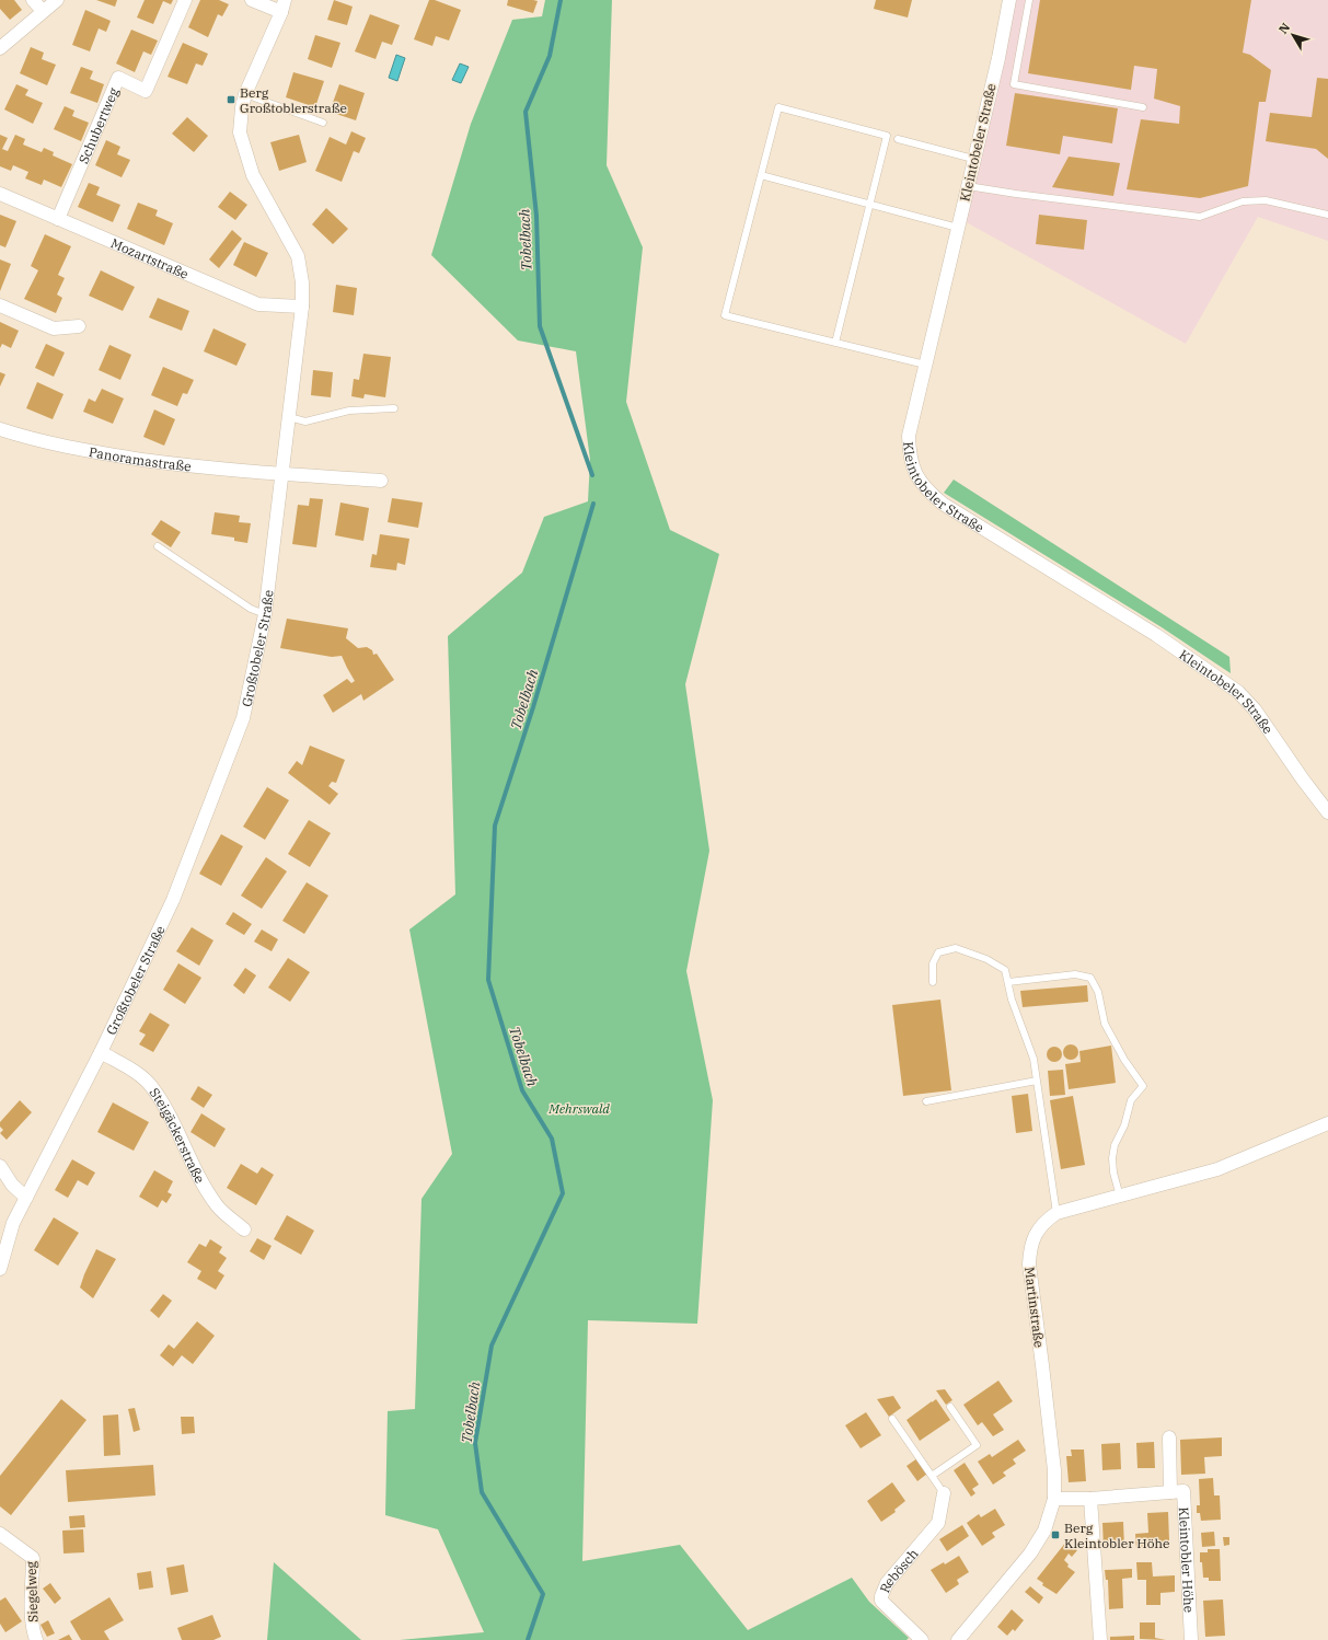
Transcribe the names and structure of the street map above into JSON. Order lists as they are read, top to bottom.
{
  "streets": {
    "street": [
      "Schubertweg",
      "Kleintobeler Straße",
      "Mozartstraße",
      "Panoramastraße",
      "Großtobeler Straße",
      "Steigäckerstraße",
      "Martinstraße",
      "Kleintobler Höhe",
      "Rebösch",
      "Siegelweg"
    ]
  },
  "crossings": [
    ["Schubertweg", "Mozartstraße"],
    ["Mozartstraße", "Großtobeler Straße"],
    ["Panoramastraße", "Großtobeler Straße"],
    ["Großtobeler Straße", "Steigäckerstraße"],
    ["Martinstraße", "Kleintobler Höhe"]
  ],
  "water": ["Tobelbach"],
  "parks": ["Mehrswald"],
  "places": {
    "transit": ["Berg Großtoblerstraße", "Berg Kleintobler Höhe"]
  },
  "north": "top left"
}
